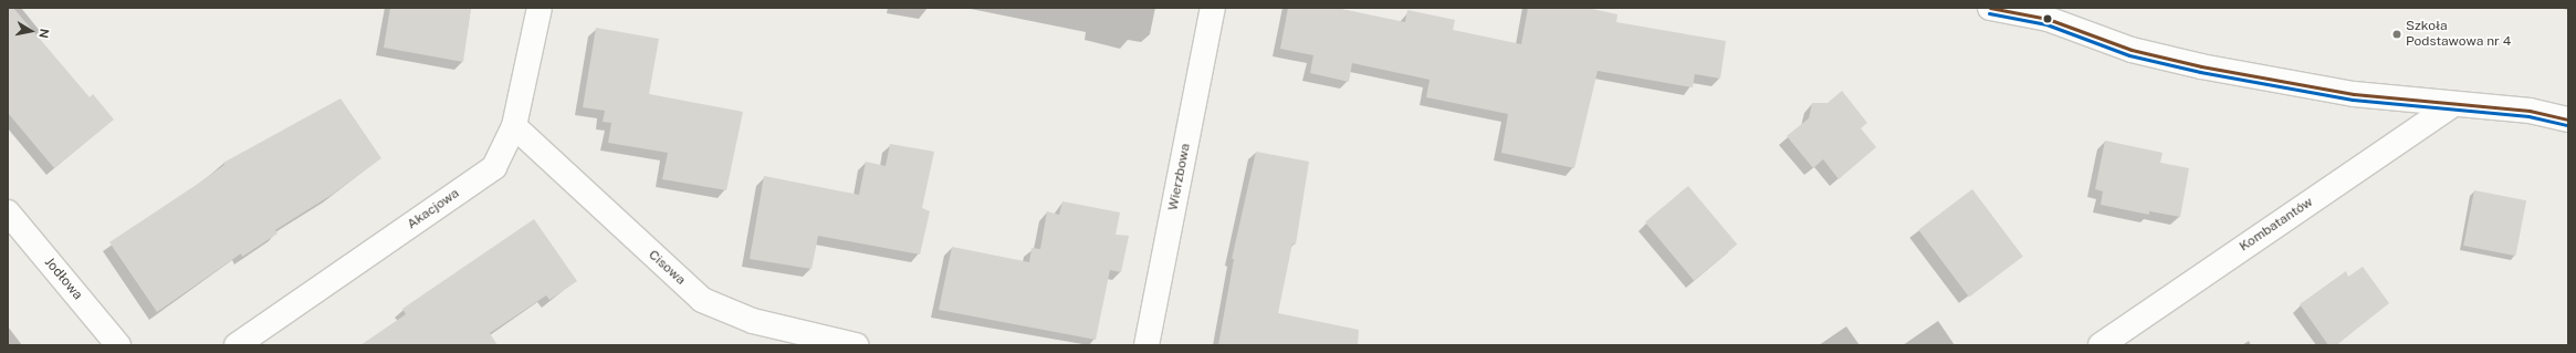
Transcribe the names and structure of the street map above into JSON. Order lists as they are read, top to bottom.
{
  "streets": {
    "street": [
      "Wierzbowa",
      "Akacjowa",
      "Kombatantów",
      "Cisowa",
      "Jodłowa"
    ]
  },
  "crossings": [
    ["Akacjowa", "Cisowa"]
  ],
  "places": ["Szkoła Podstawowa nr 4"],
  "lines": ["transit line 4"],
  "north": "right"
}
